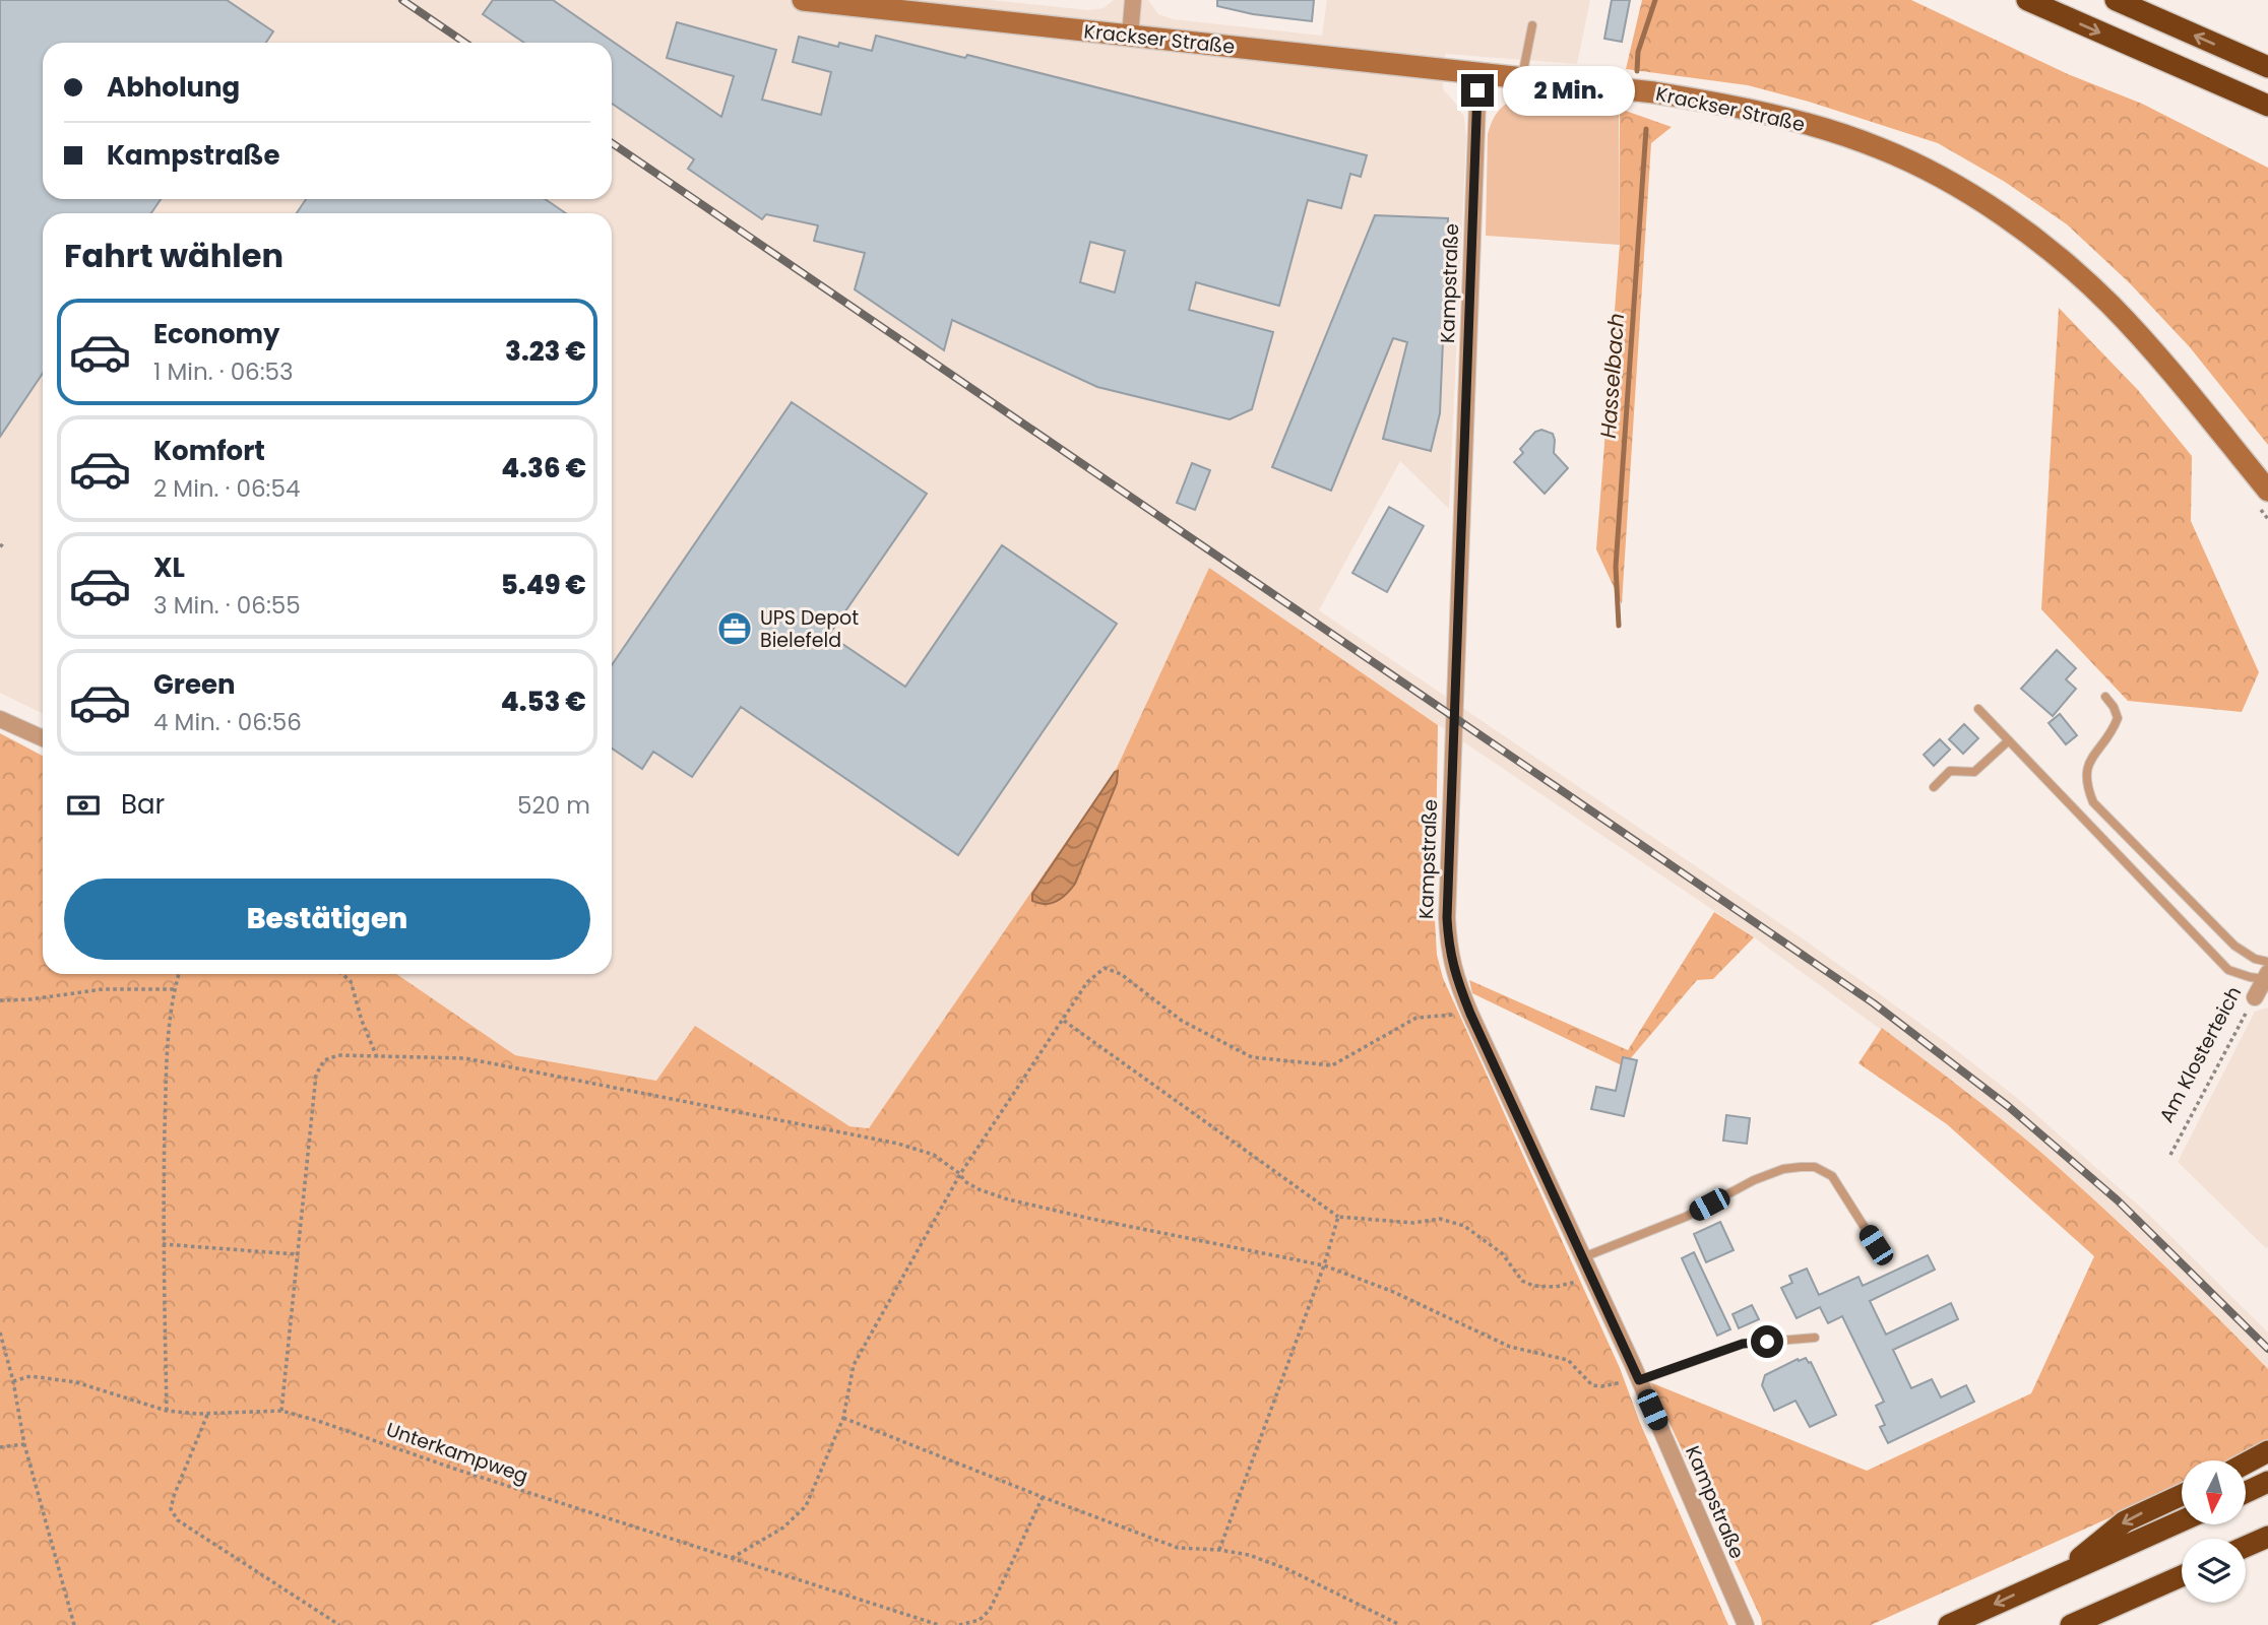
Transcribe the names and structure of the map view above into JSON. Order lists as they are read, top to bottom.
{
  "streets": {
    "street": ["Krackser Straße", "Kampstraße", "Am Klosterteich"],
    "path": ["Unterkampweg"]
  },
  "crossings": [
    ["Krackser Straße", "Kampstraße"]
  ],
  "water": ["Hasselbach"],
  "places": {
    "office": ["UPS Depot Bielefeld"]
  },
  "north": "bottom",
  "page": {
    "banner": ["Abholung", "Kampstraße"],
    "bubble": "2 Min.",
    "heading": "Fahrt wählen",
    "list": [
      {
        "name": "Economy",
        "note": "1 Min. · 06:53",
        "value": "3.23 €"
      },
      {
        "name": "Komfort",
        "note": "2 Min. · 06:54",
        "value": "4.36 €"
      },
      {
        "name": "XL",
        "note": "3 Min. · 06:55",
        "value": "5.49 €"
      },
      {
        "name": "Green",
        "note": "4 Min. · 06:56",
        "value": "4.53 €"
      }
    ],
    "pay": ["Bar", "520 m"],
    "buttons": "Bestätigen"
  }
}
